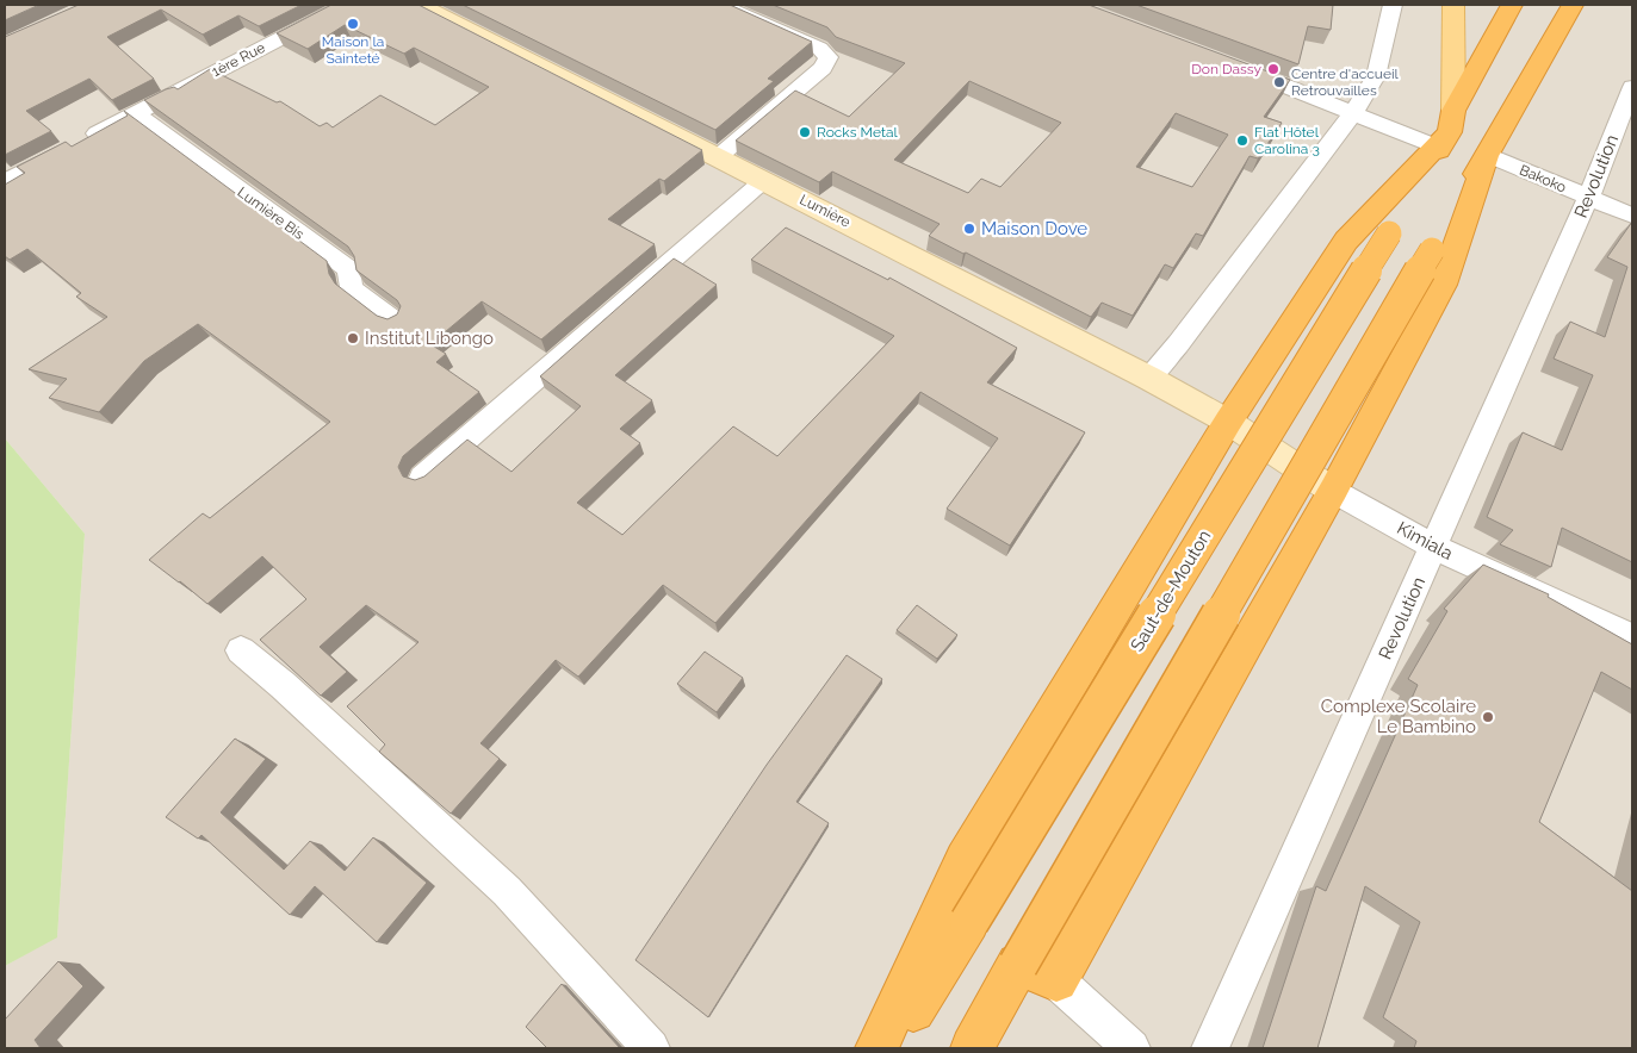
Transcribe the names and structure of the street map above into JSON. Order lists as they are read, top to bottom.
{
  "streets": {
    "highway": ["Saut-de-Mouton"],
    "street": [
      "1ère Rue",
      "Revolution",
      "Bakoko",
      "Lumière",
      "Lumière Bis",
      "Kimiala"
    ]
  },
  "crossings": [
    ["1ère Rue", "Lumière Bis"],
    ["Revolution", "Bakoko"],
    ["Revolution", "Kimiala"],
    ["Lumière", "Kimiala"]
  ],
  "places": [
    "Maison la Sainteté",
    "Don Dassy",
    "Centre d'accueil Retrouvailles",
    "Rocks Metal",
    "Flat Hôtel Carolina 3",
    "Maison Dove",
    "Institut Libongo",
    "Complexe Scolaire Le Bambino"
  ]
}
